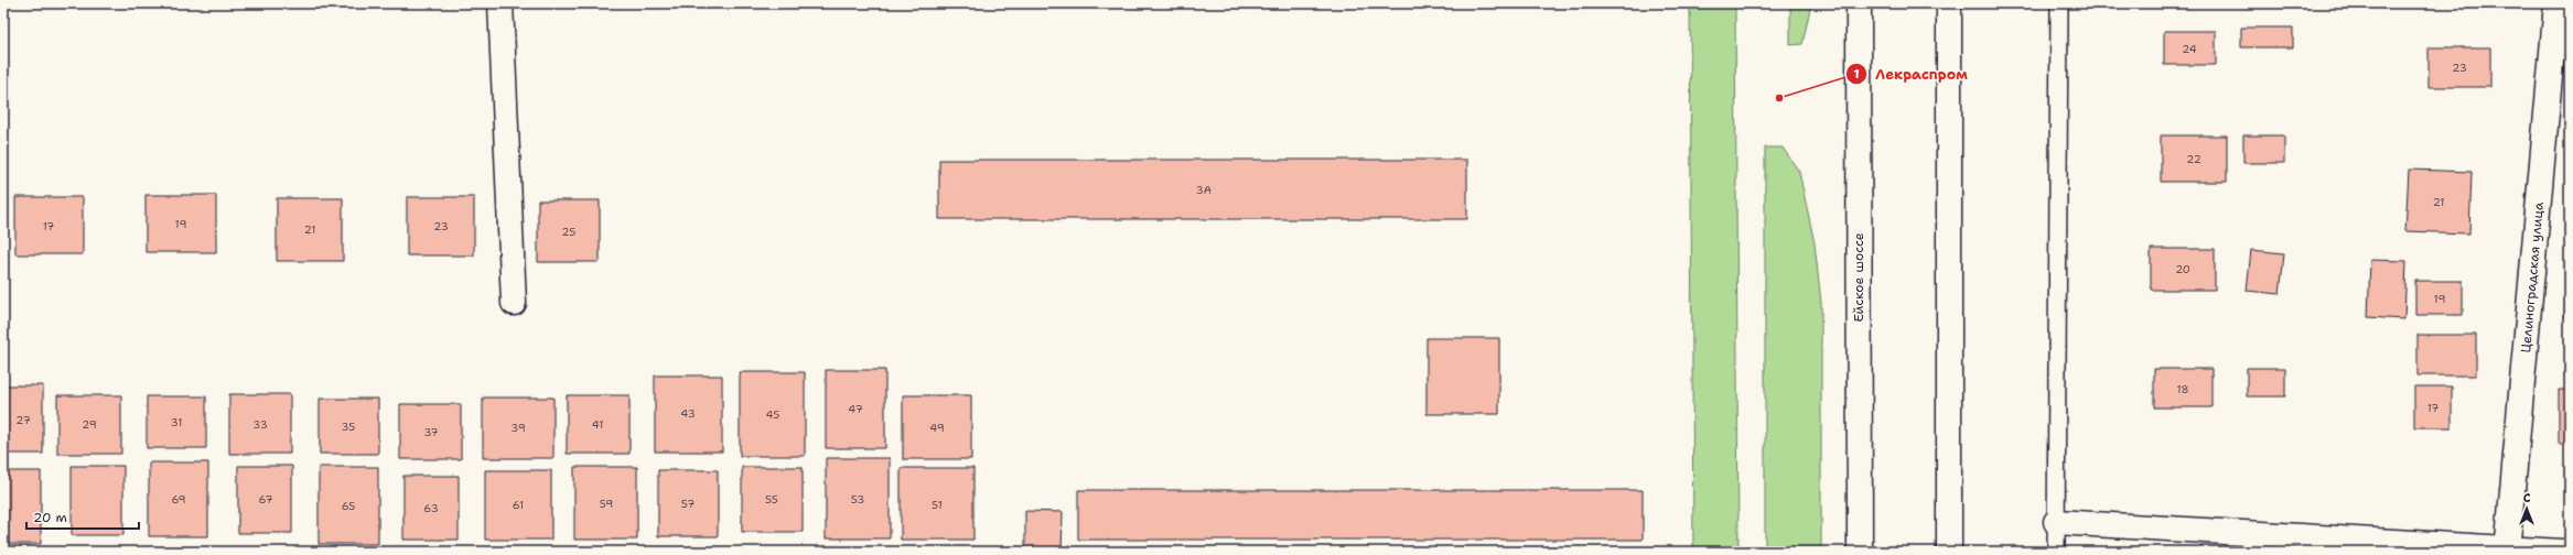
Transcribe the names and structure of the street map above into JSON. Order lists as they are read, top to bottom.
{
  "streets": {
    "street": ["Ейское шоссе", "Целиноградская улица"]
  },
  "places": ["Лекраспром"],
  "house_numbers": [
    "24",
    "23",
    "22",
    "3А",
    "21",
    "19",
    "17",
    "23",
    "21",
    "25",
    "20",
    "19",
    "18",
    "17",
    "47",
    "43",
    "45",
    "27",
    "31",
    "29",
    "33",
    "41",
    "35",
    "39",
    "49",
    "37",
    "69",
    "67",
    "55",
    "53",
    "59",
    "57",
    "61",
    "51",
    "65",
    "63"
  ],
  "scale_bar": "20 m",
  "north": "top"
}
